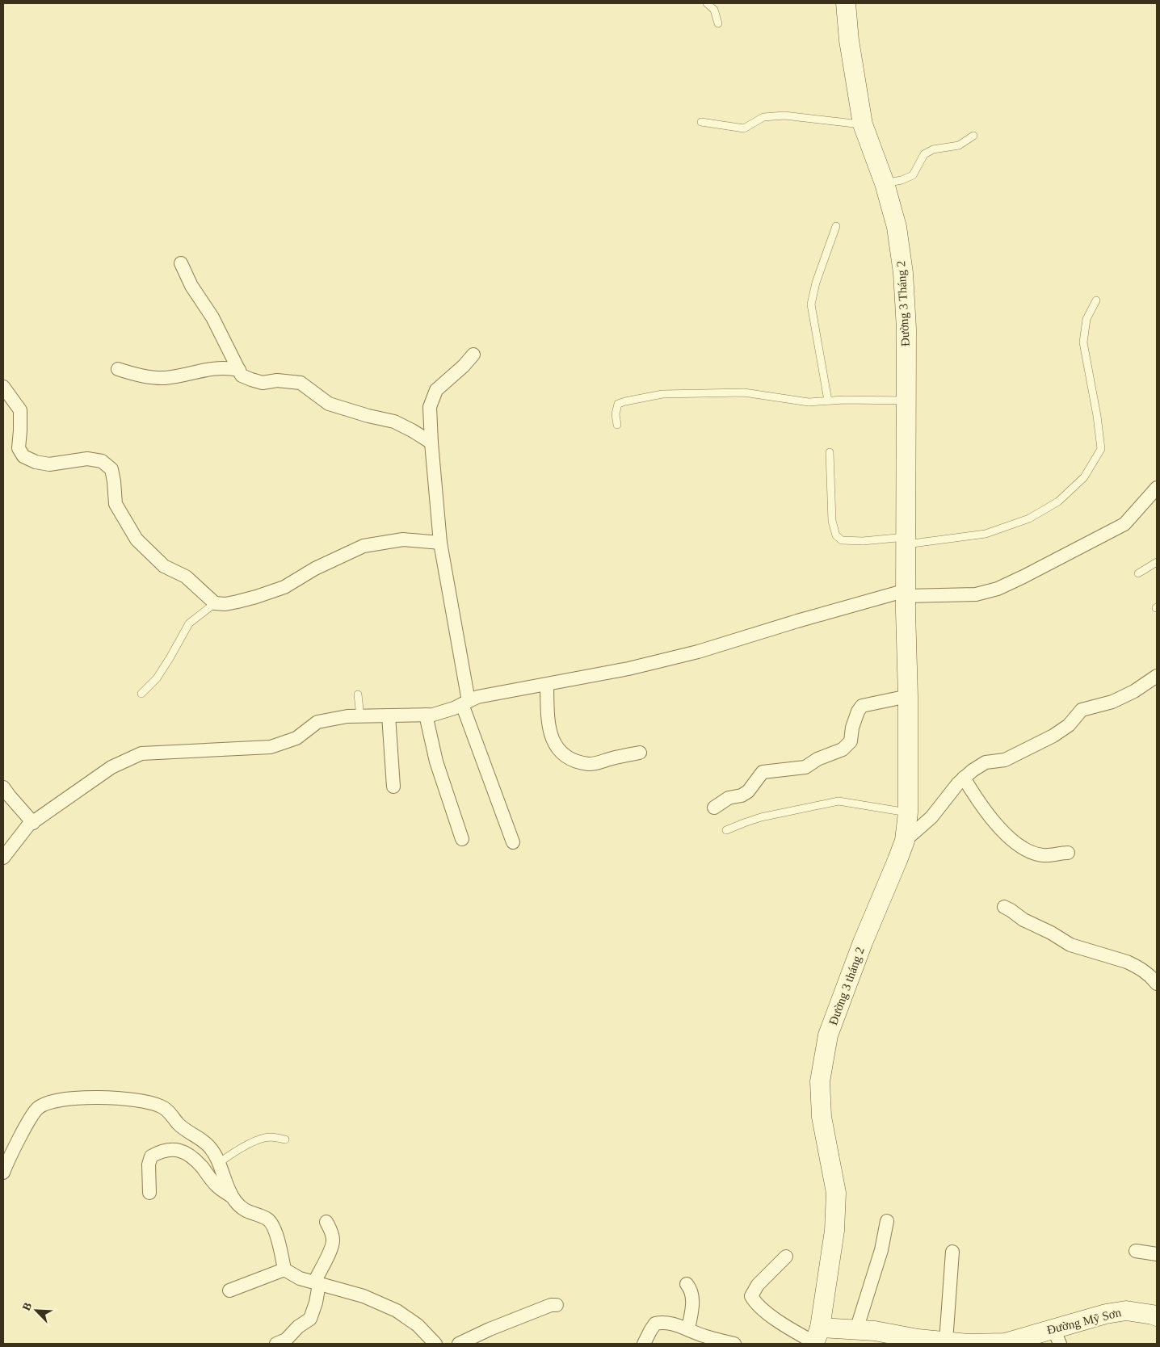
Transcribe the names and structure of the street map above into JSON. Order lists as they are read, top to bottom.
{
  "streets": {
    "main road": ["Đường 3 Tháng 2", "Đường 3 tháng 2", "Đường Mỹ Sơn"]
  },
  "crossings": [
    ["Đường 3 Tháng 2", "Đường 3 tháng 2"],
    ["Đường 3 tháng 2", "Đường Mỹ Sơn"]
  ],
  "north": "top left"
}
